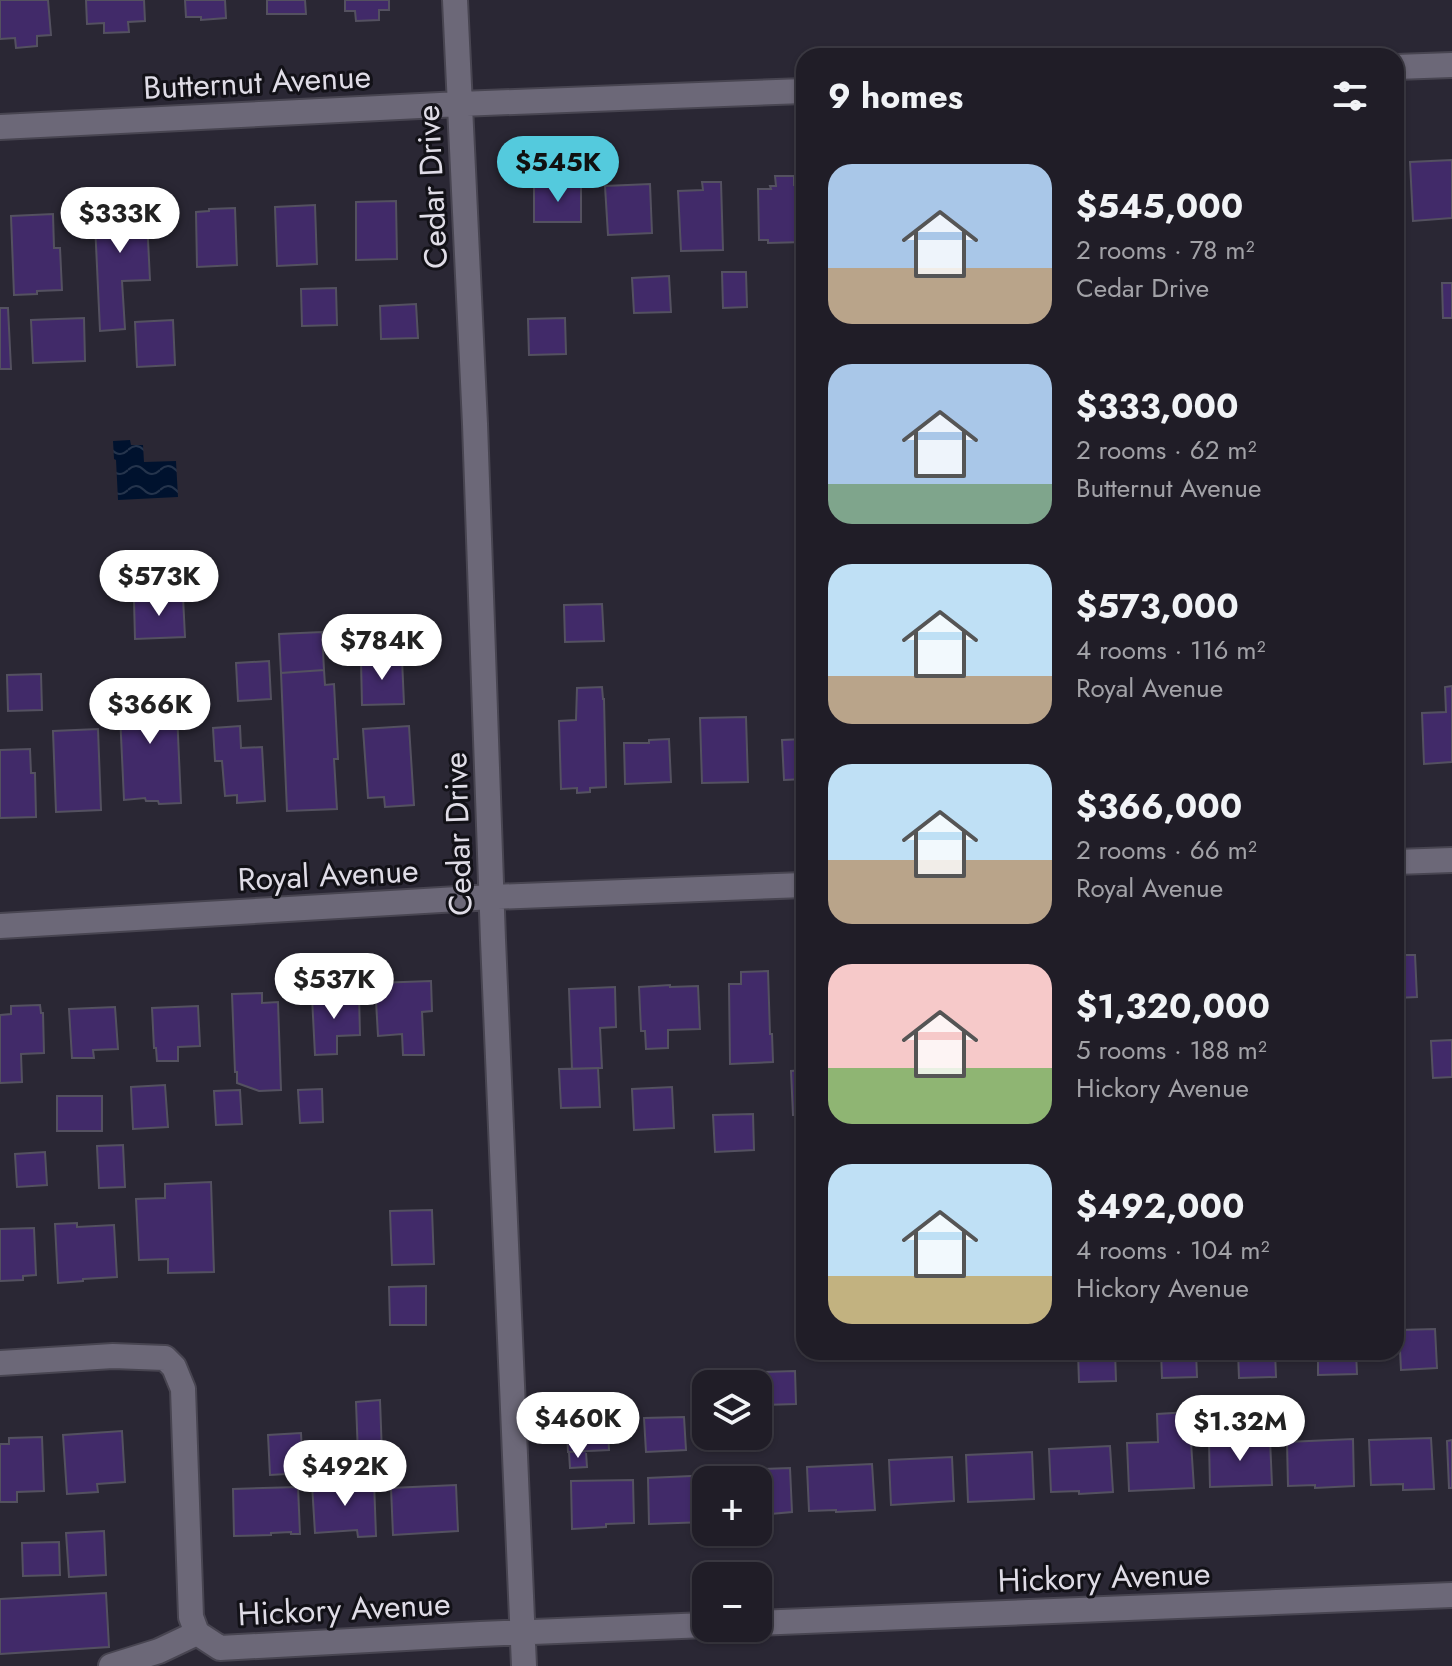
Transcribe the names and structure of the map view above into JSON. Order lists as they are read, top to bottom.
{
  "streets": {
    "street": [
      "Butternut Avenue",
      "Cedar Drive",
      "Royal Avenue",
      "Hickory Avenue"
    ]
  },
  "crossings": [
    ["Butternut Avenue", "Cedar Drive"],
    ["Cedar Drive", "Royal Avenue"],
    ["Cedar Drive", "Hickory Avenue"]
  ],
  "page": {
    "heading": "9 homes",
    "price": [
      "$545K",
      "$333K",
      "$573K",
      "$784K",
      "$366K",
      "$537K",
      "$460K",
      "$1.32M",
      "$492K"
    ],
    "list": [
      {
        "name": "$545,000",
        "note": "2 rooms · 78 m² · Cedar Drive"
      },
      {
        "name": "$333,000",
        "note": "2 rooms · 62 m² · Butternut Avenue"
      },
      {
        "name": "$573,000",
        "note": "4 rooms · 116 m² · Royal Avenue"
      },
      {
        "name": "$366,000",
        "note": "2 rooms · 66 m² · Royal Avenue"
      },
      {
        "name": "$1,320,000",
        "note": "5 rooms · 188 m² · Hickory Avenue"
      },
      {
        "name": "$492,000",
        "note": "4 rooms · 104 m² · Hickory Avenue"
      }
    ],
    "map_buttons": ["+", "−"]
  }
}
